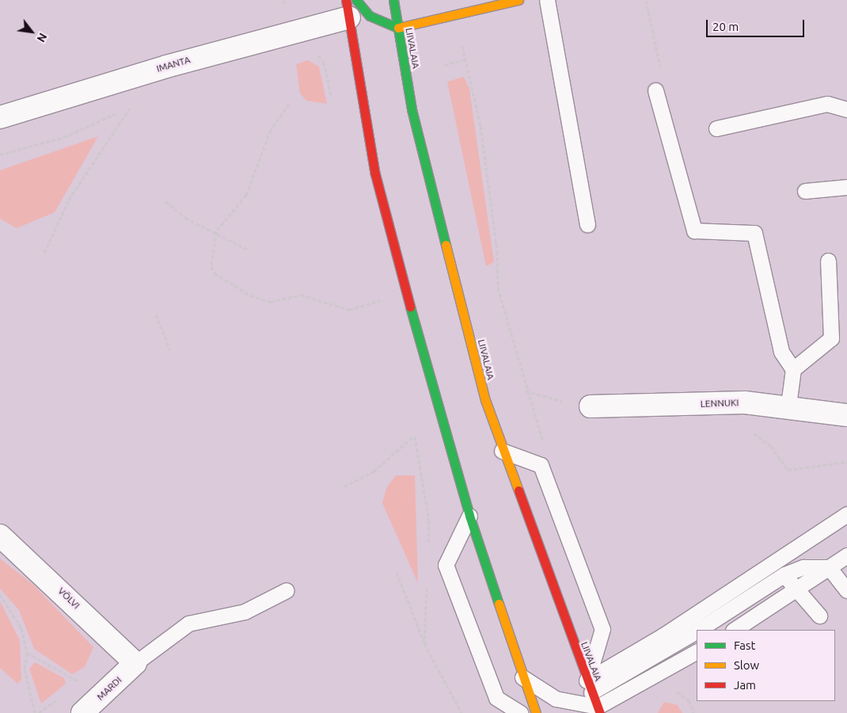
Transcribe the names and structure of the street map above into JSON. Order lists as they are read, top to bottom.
{
  "streets": {
    "main road": ["LIIVALAIA"],
    "street": [
      "IMANTA",
      "LENNUKI",
      "VÕLVI",
      "MARDI"
    ]
  },
  "crossings": [
    ["VÕLVI", "MARDI"]
  ],
  "legend": ["Fast", "Slow", "Jam"],
  "scale_bar": "20 m",
  "north": "bottom right"
}
